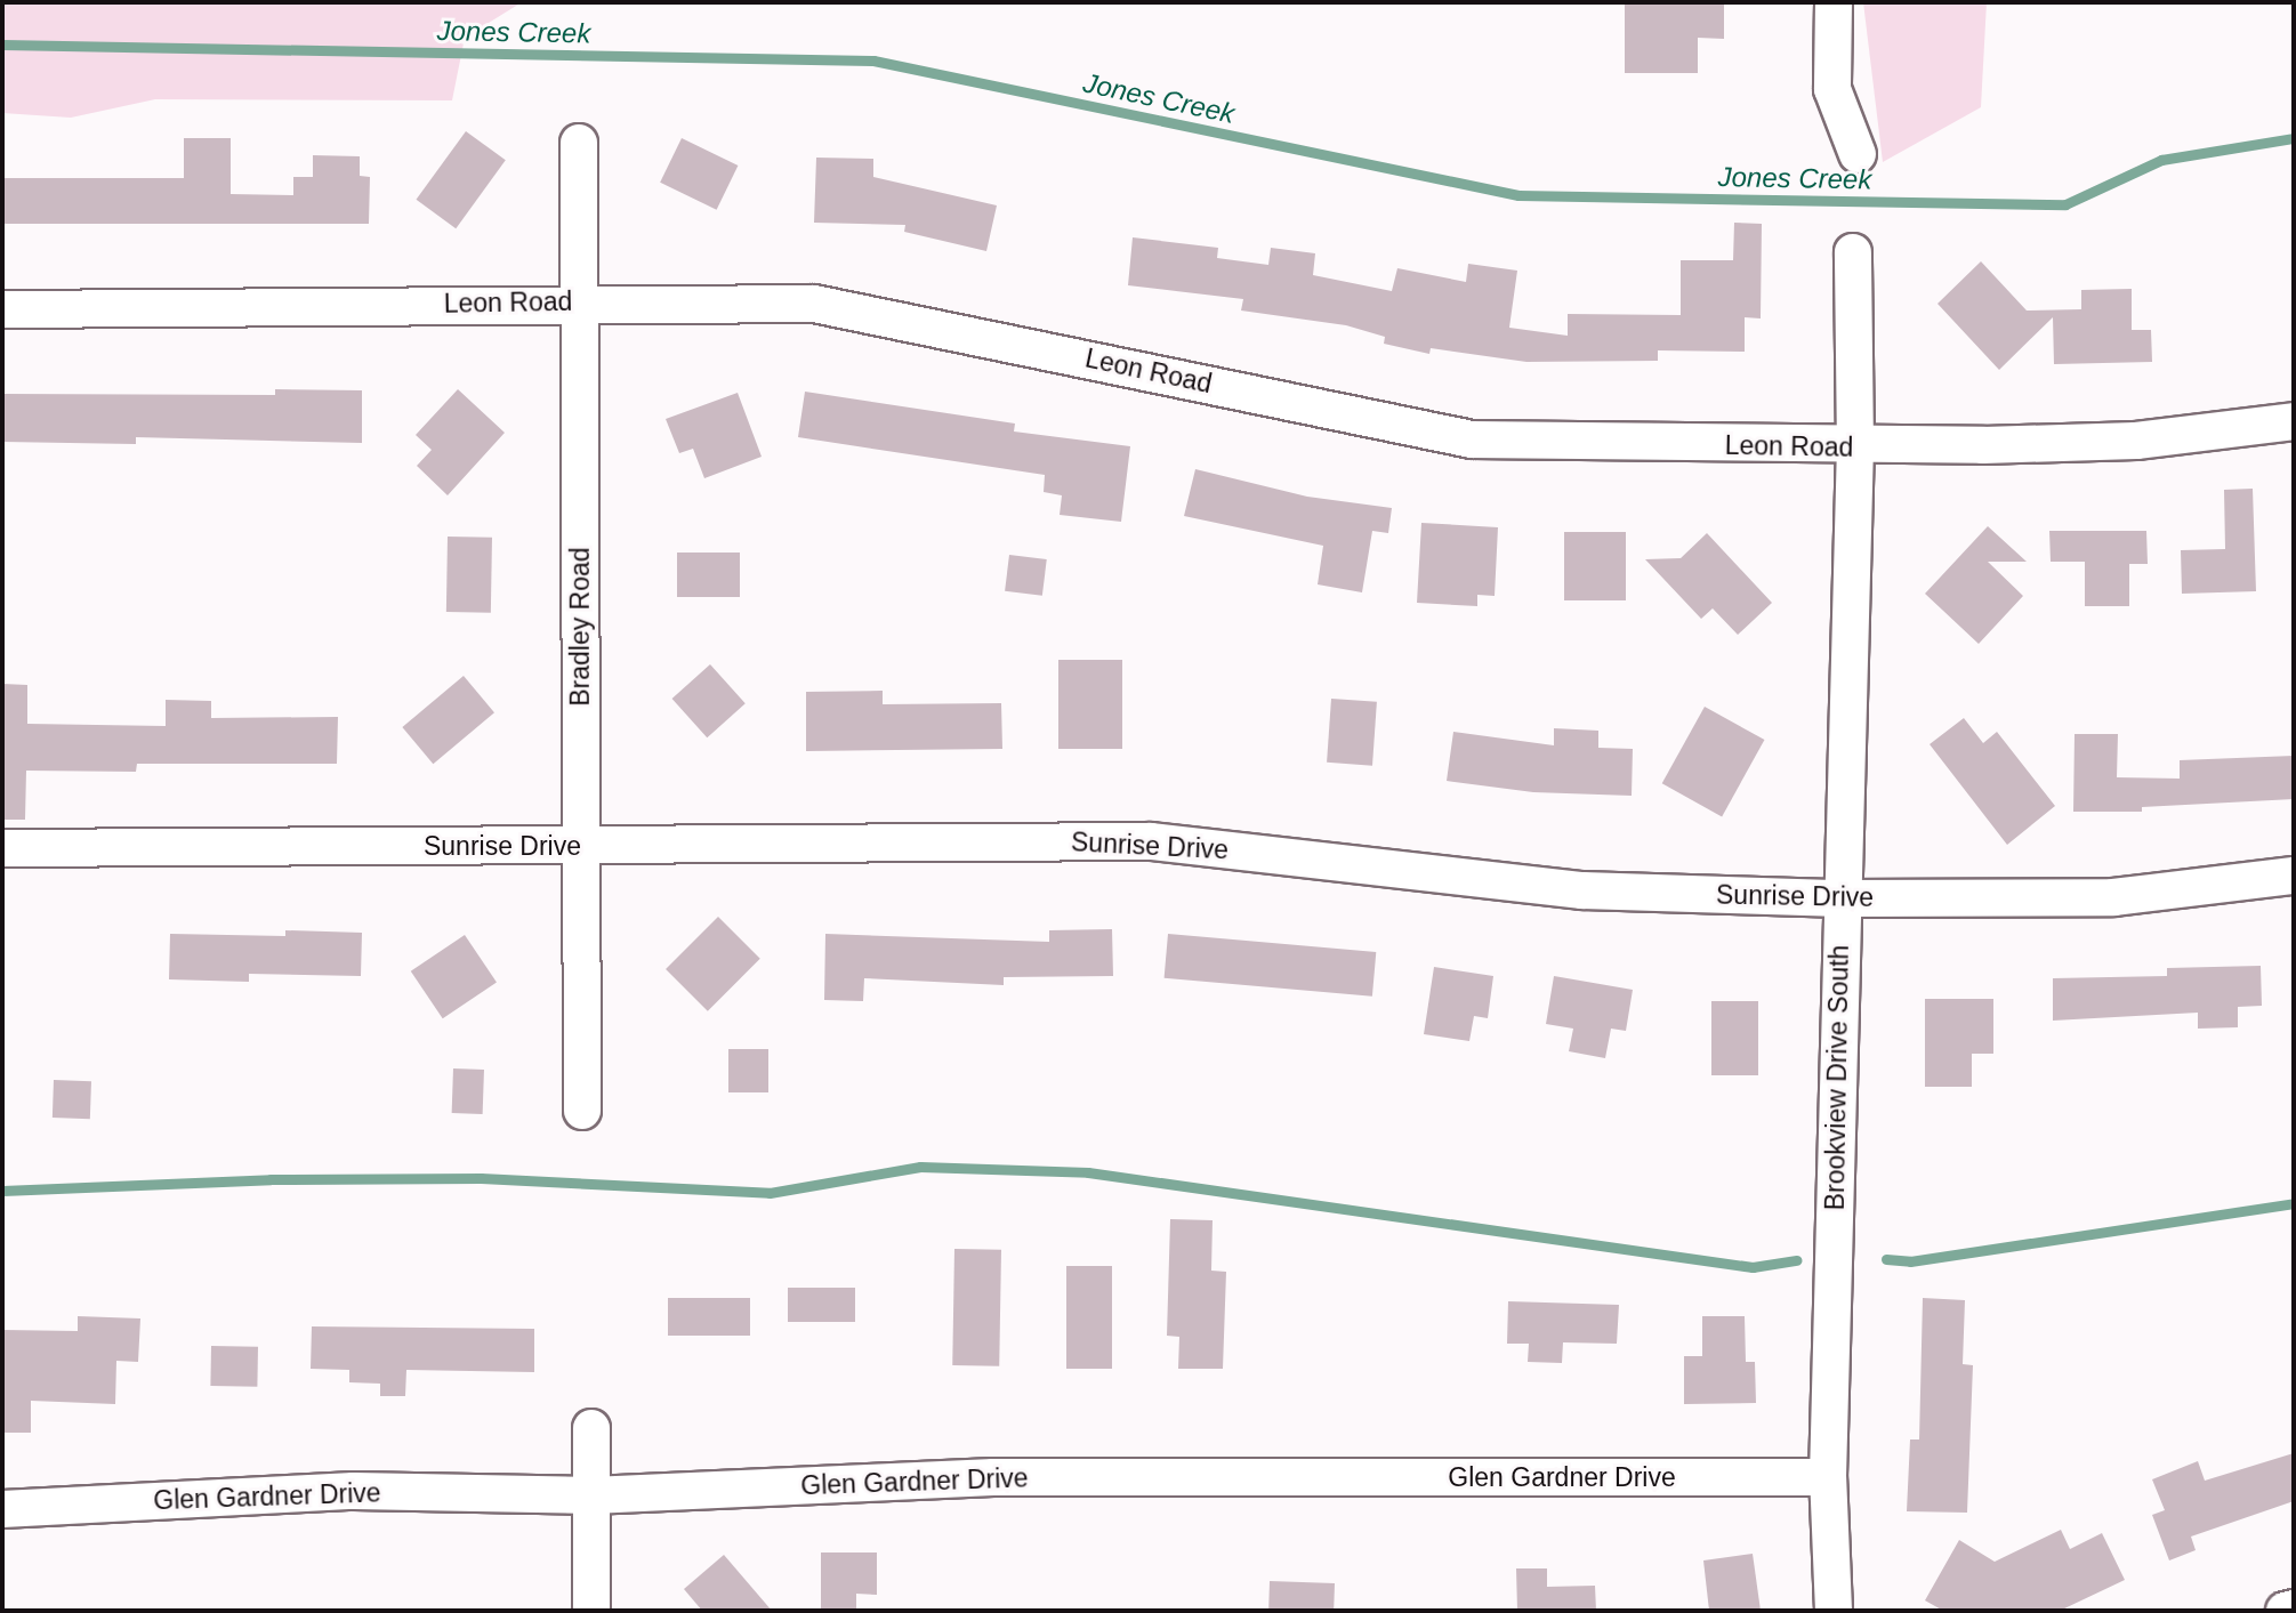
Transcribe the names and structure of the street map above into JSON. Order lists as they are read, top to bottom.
{
  "streets": {
    "street": [
      "Leon Road",
      "Bradley Road",
      "Sunrise Drive",
      "Brookview Drive South",
      "Glen Gardner Drive"
    ]
  },
  "crossings": [
    ["Leon Road", "Bradley Road"],
    ["Leon Road", "Brookview Drive South"],
    ["Bradley Road", "Sunrise Drive"],
    ["Sunrise Drive", "Brookview Drive South"],
    ["Brookview Drive South", "Glen Gardner Drive"]
  ],
  "water": ["Jones Creek"]
}
